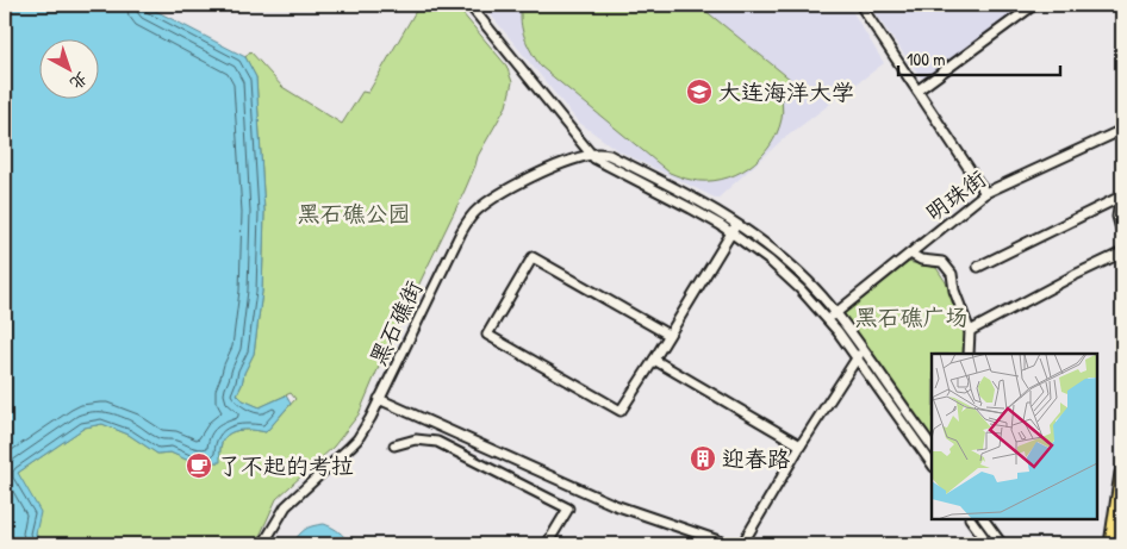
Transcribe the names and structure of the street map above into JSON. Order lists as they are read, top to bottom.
{
  "streets": {
    "street": ["明珠街", "黑石礁街"]
  },
  "crossings": [
    ["明珠街", "黑石礁街"]
  ],
  "parks": ["黑石礁公园", "黑石礁广场"],
  "places": {
    "school or university": ["大连海洋大学"],
    "building": ["迎春路"],
    "cafe": ["了不起的考拉"]
  },
  "scale_bar": "100 m",
  "north": "bottom right"
}
